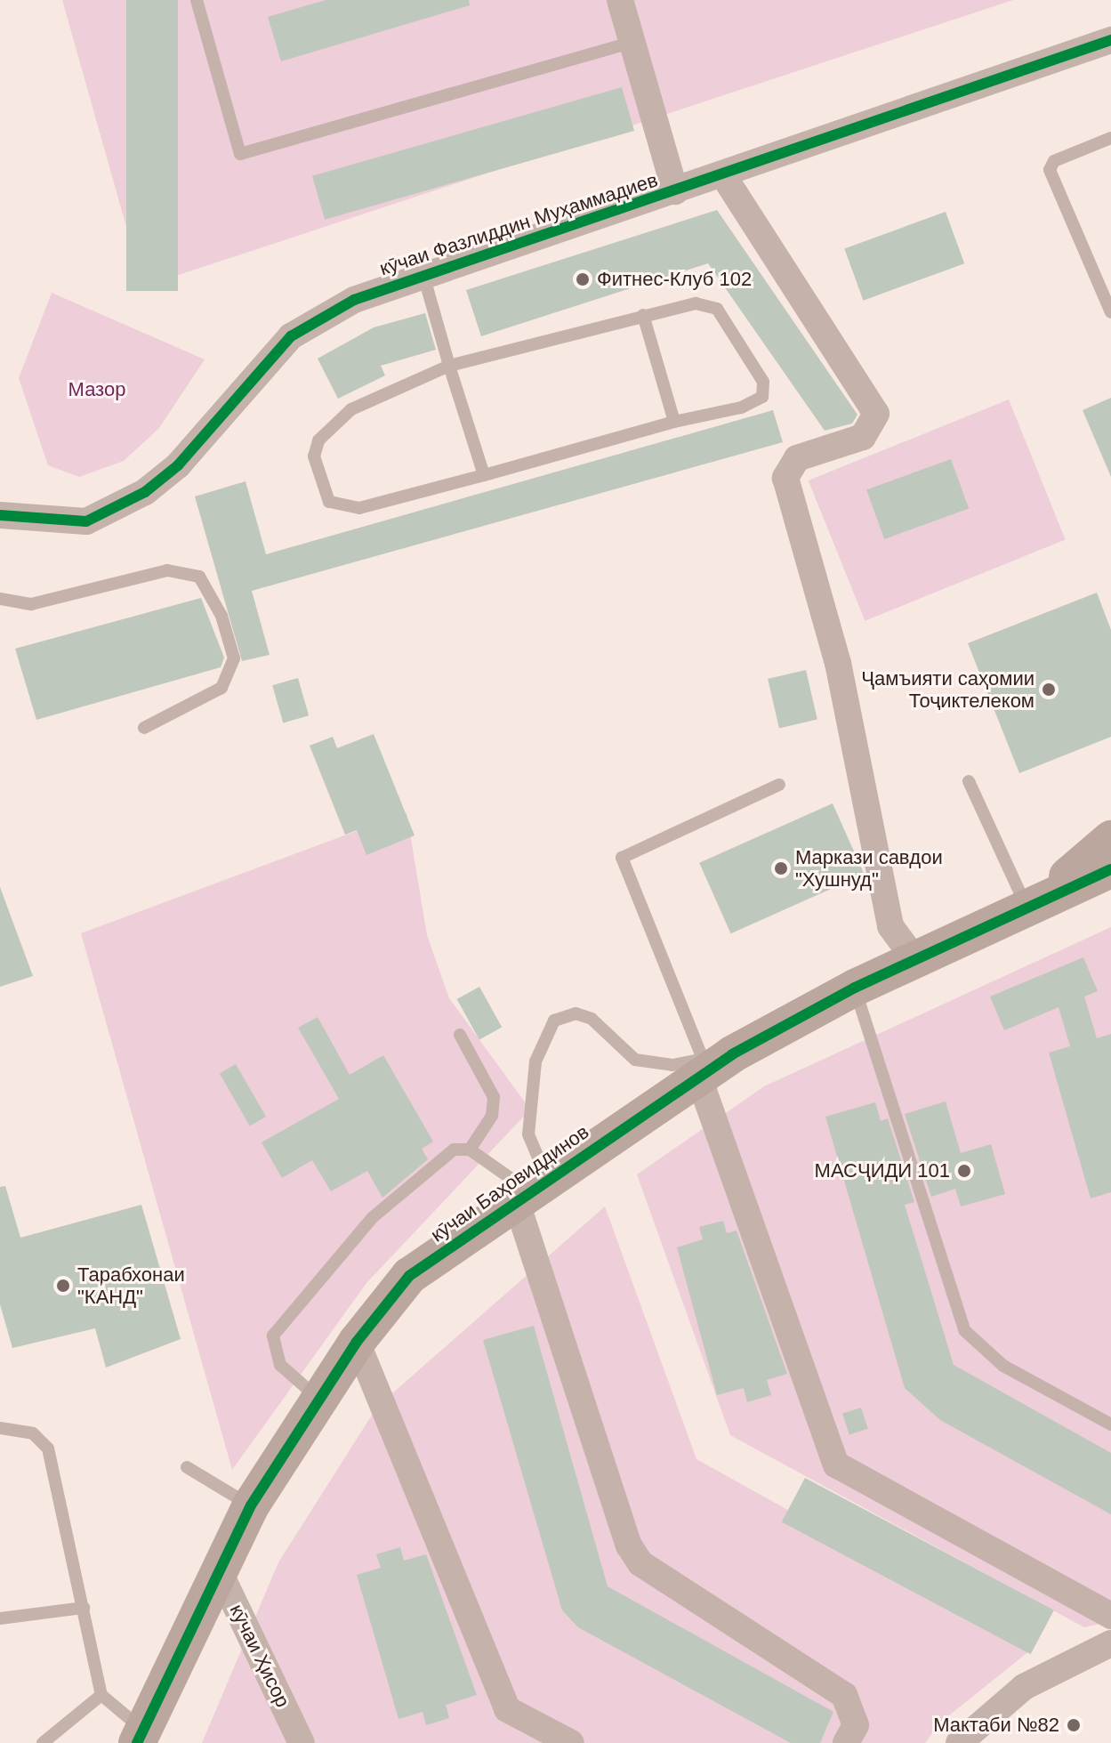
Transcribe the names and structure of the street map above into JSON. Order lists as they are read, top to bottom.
{
  "streets": {
    "street": ["кӯчаи Фазлиддин Муҳаммадиев", "кӯчаи Баҳовиддинов", "кӯчаи Ҳисор"]
  },
  "crossings": [
    ["кӯчаи Баҳовиддинов", "кӯчаи Ҳисор"]
  ],
  "parks": ["Мазор"],
  "places": [
    "Фитнес-Клуб 102",
    "Ҷамъияти саҳомии Тоҷиктелеком",
    "Маркази савдои \"Хушнуд\"",
    "МАСҶИДИ 101",
    "Тарабхонаи \"КАНД\"",
    "Мактаби №82"
  ]
}
